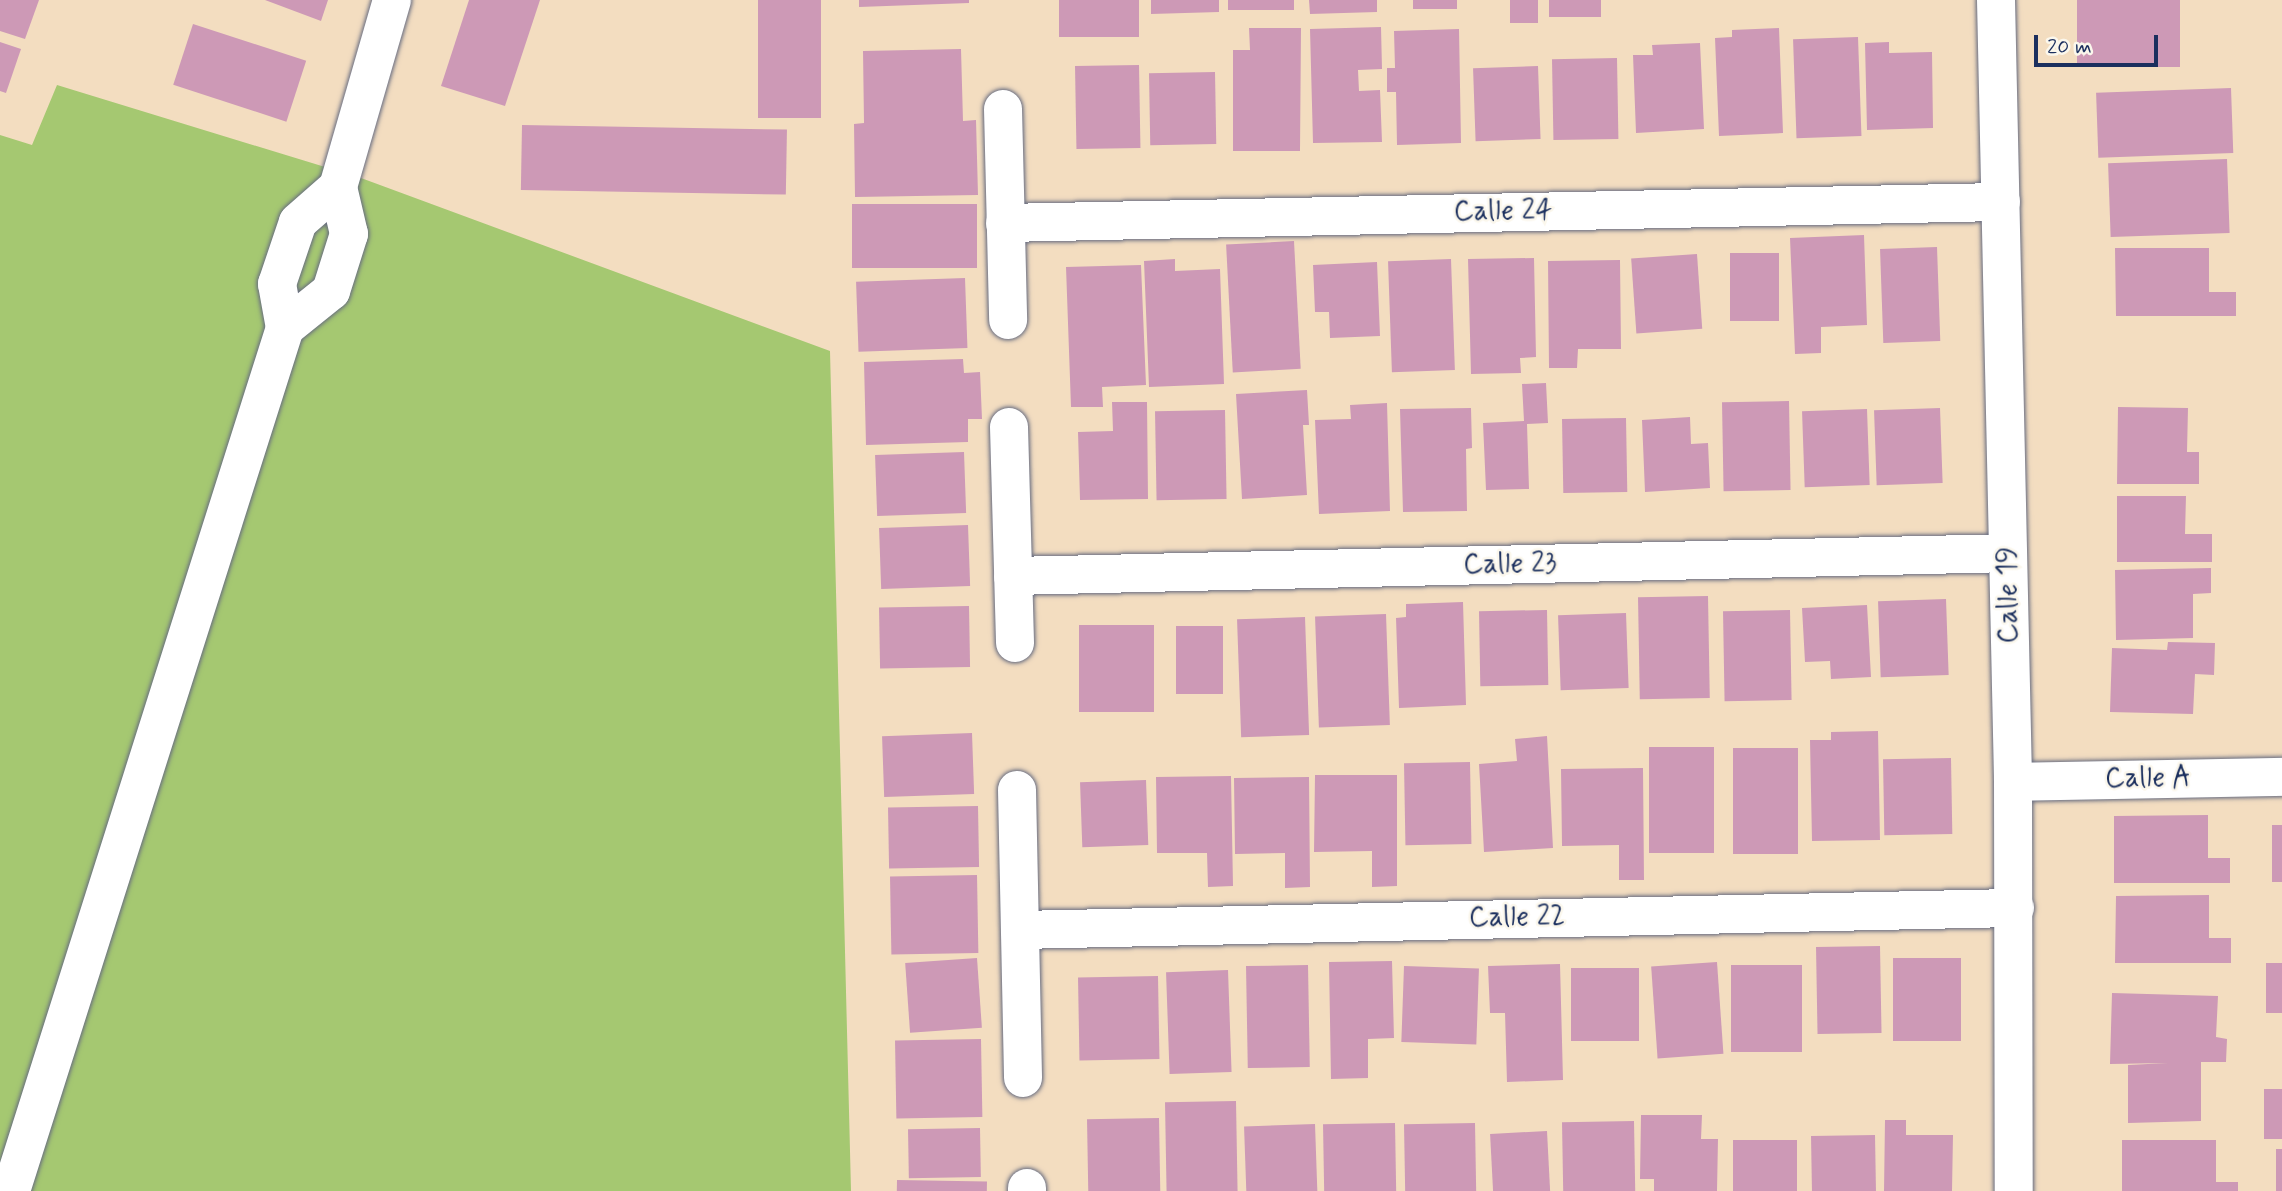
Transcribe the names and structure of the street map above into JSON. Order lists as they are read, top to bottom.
{
  "streets": {
    "street": [
      "Calle 24",
      "Calle 23",
      "Calle 19",
      "Calle A",
      "Calle 22"
    ]
  },
  "crossings": [
    ["Calle 24", "Calle 19"],
    ["Calle 23", "Calle 19"],
    ["Calle 19", "Calle A"],
    ["Calle 19", "Calle 22"]
  ],
  "scale_bar": "20 m"
}
